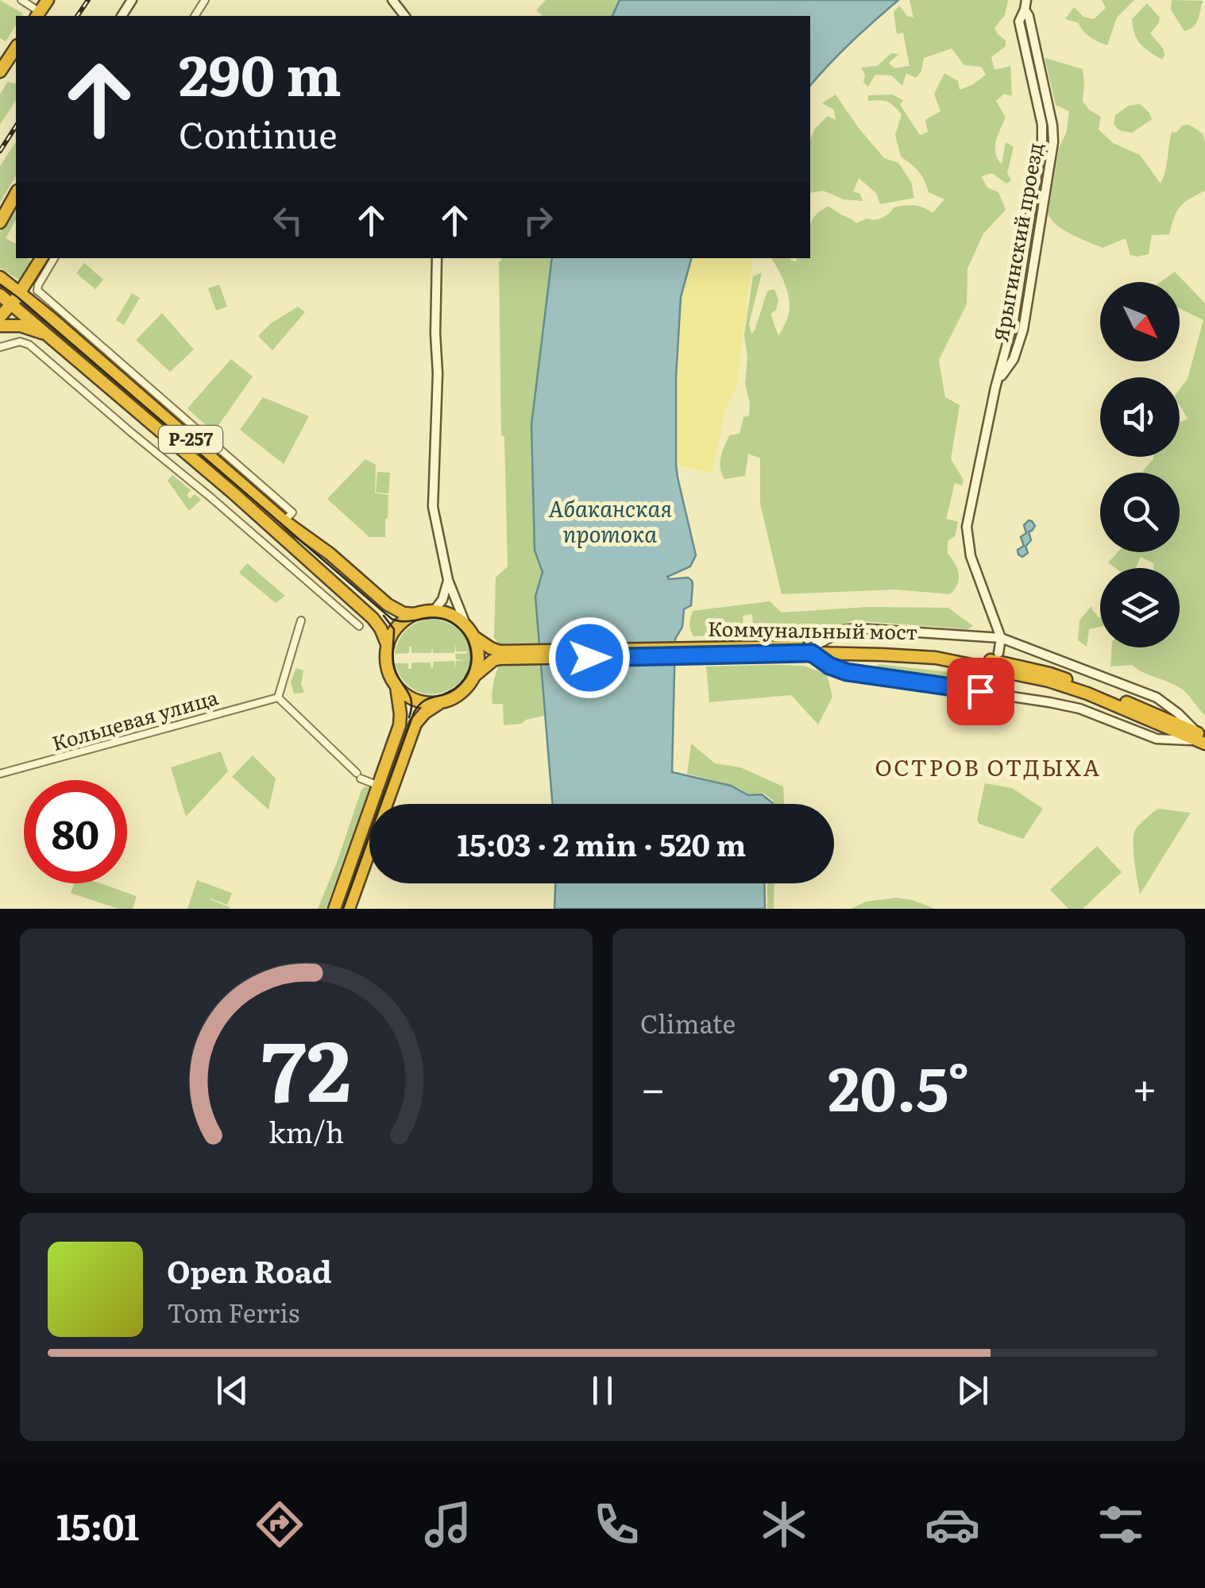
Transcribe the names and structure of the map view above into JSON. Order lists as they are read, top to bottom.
{
  "streets": {
    "highway": ["Р-257", "Коммунальный мост"],
    "main road": ["Ярыгинский проезд"],
    "street": ["Кольцевая улица"]
  },
  "districts": ["ОСТРОВ ОТДЫХА"],
  "water": ["Абаканская протока"],
  "north": "bottom right",
  "page": {
    "turn": ["290 m", "Continue"],
    "limit": "80",
    "trip": "15:03 · 2 min · 520 m",
    "tile": "Climate",
    "heat": ["−", "20.5°", "+"],
    "song": ["Open Road", "Tom Ferris"],
    "tabs": "15:01",
    "gauge": ["72", "km/h"]
  }
}
